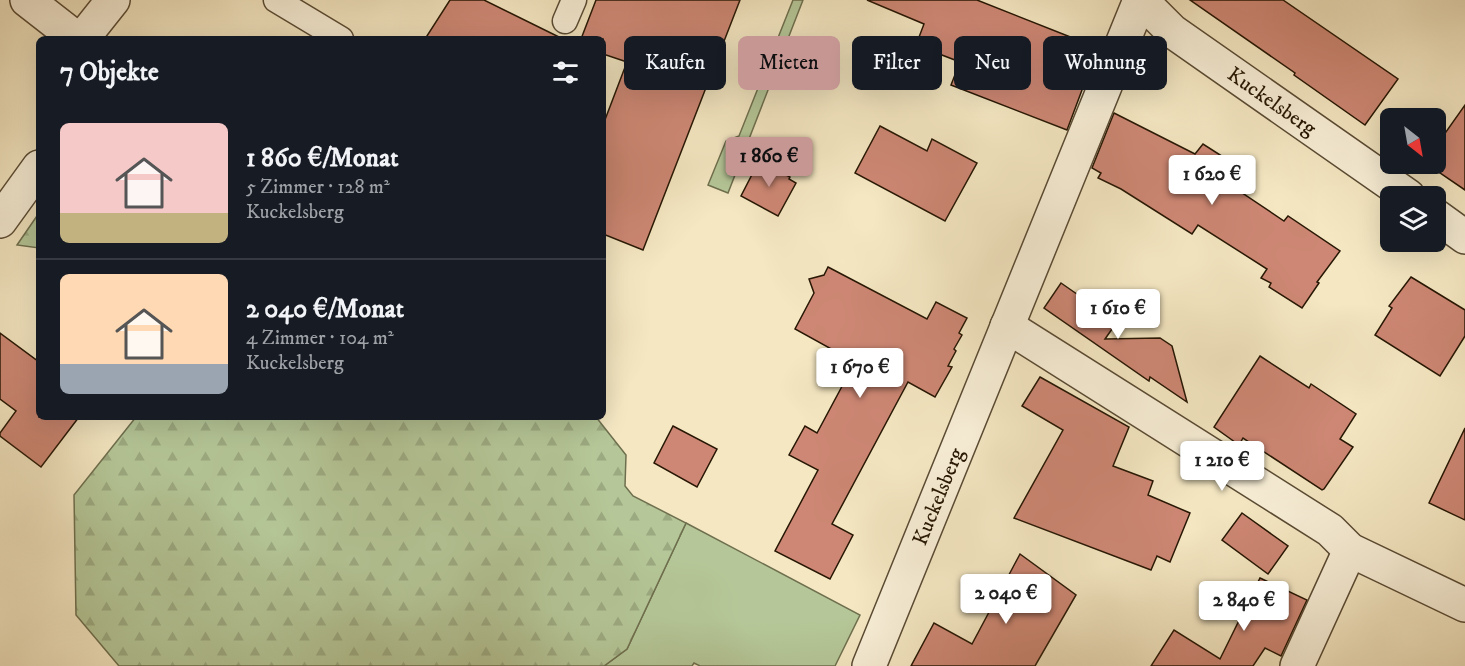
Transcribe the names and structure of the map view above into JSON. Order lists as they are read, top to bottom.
{
  "streets": {
    "street": ["Kuckelsberg"]
  },
  "north": "bottom right",
  "page": {
    "chip": [
      "Kaufen",
      "Mieten",
      "Filter",
      "Neu",
      "Wohnung"
    ],
    "heading": "7 Objekte",
    "list": [
      {
        "name": "1 860 €/Monat",
        "note": "5 Zimmer · 128 m² · Kuckelsberg"
      },
      {
        "name": "2 040 €/Monat",
        "note": "4 Zimmer · 104 m² · Kuckelsberg"
      }
    ],
    "price": [
      "1 860 €",
      "1 620 €",
      "1 610 €",
      "1 670 €",
      "1 210 €",
      "2 040 €",
      "2 840 €"
    ]
  }
}
